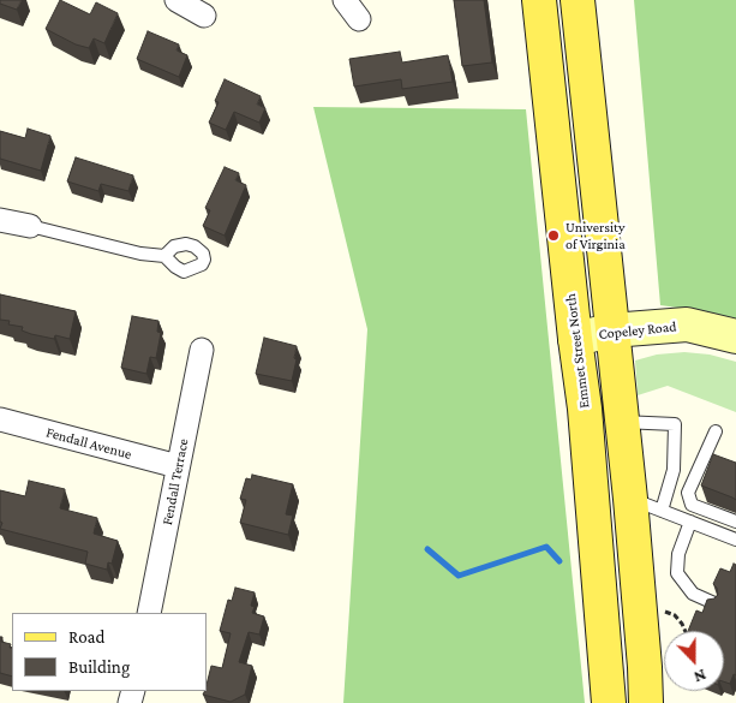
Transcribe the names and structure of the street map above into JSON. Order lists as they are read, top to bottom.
{
  "streets": {
    "main road": ["Emmet Street North"],
    "street": ["Copeley Road", "Fendall Avenue", "Fendall Terrace"]
  },
  "crossings": [
    ["Copeley Road", "Emmet Street North"],
    ["Fendall Avenue", "Fendall Terrace"]
  ],
  "places": ["University of Virginia"],
  "legend": ["Road", "Building"],
  "north": "bottom"
}
